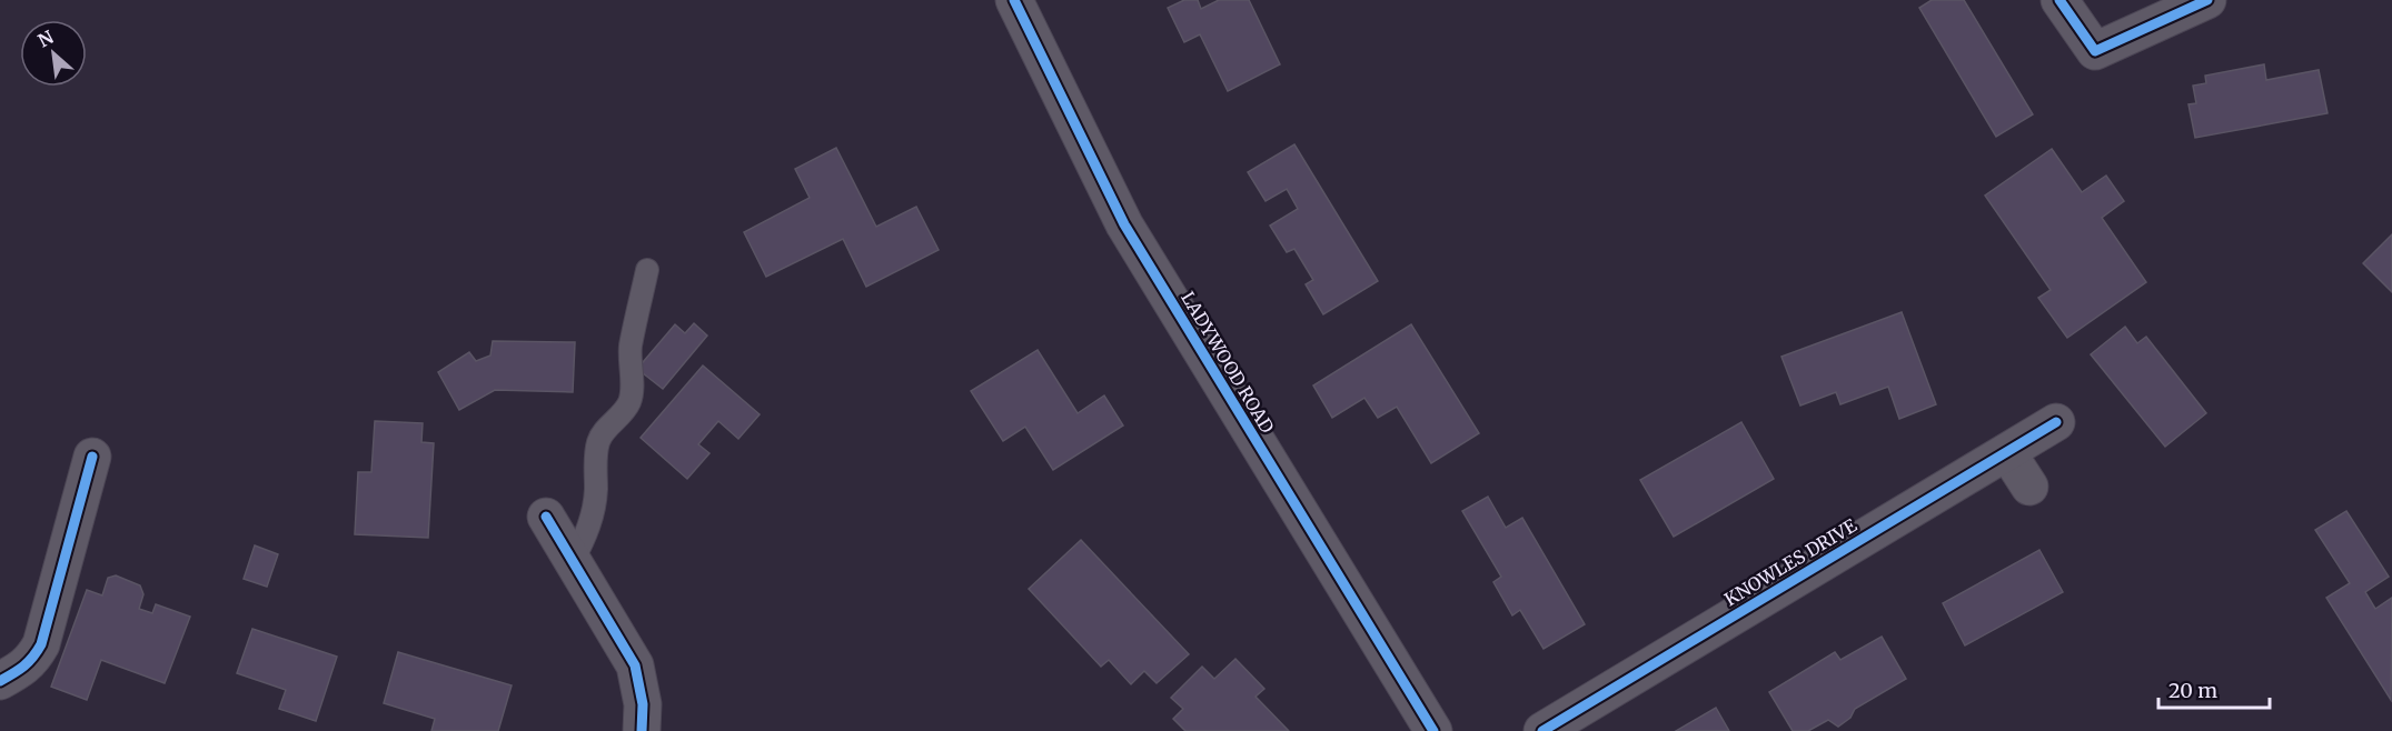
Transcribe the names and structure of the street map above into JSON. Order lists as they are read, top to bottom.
{
  "streets": {
    "street": ["LADYWOOD ROAD", "KNOWLES DRIVE"]
  },
  "scale_bar": "20 m",
  "north": "top left"
}
